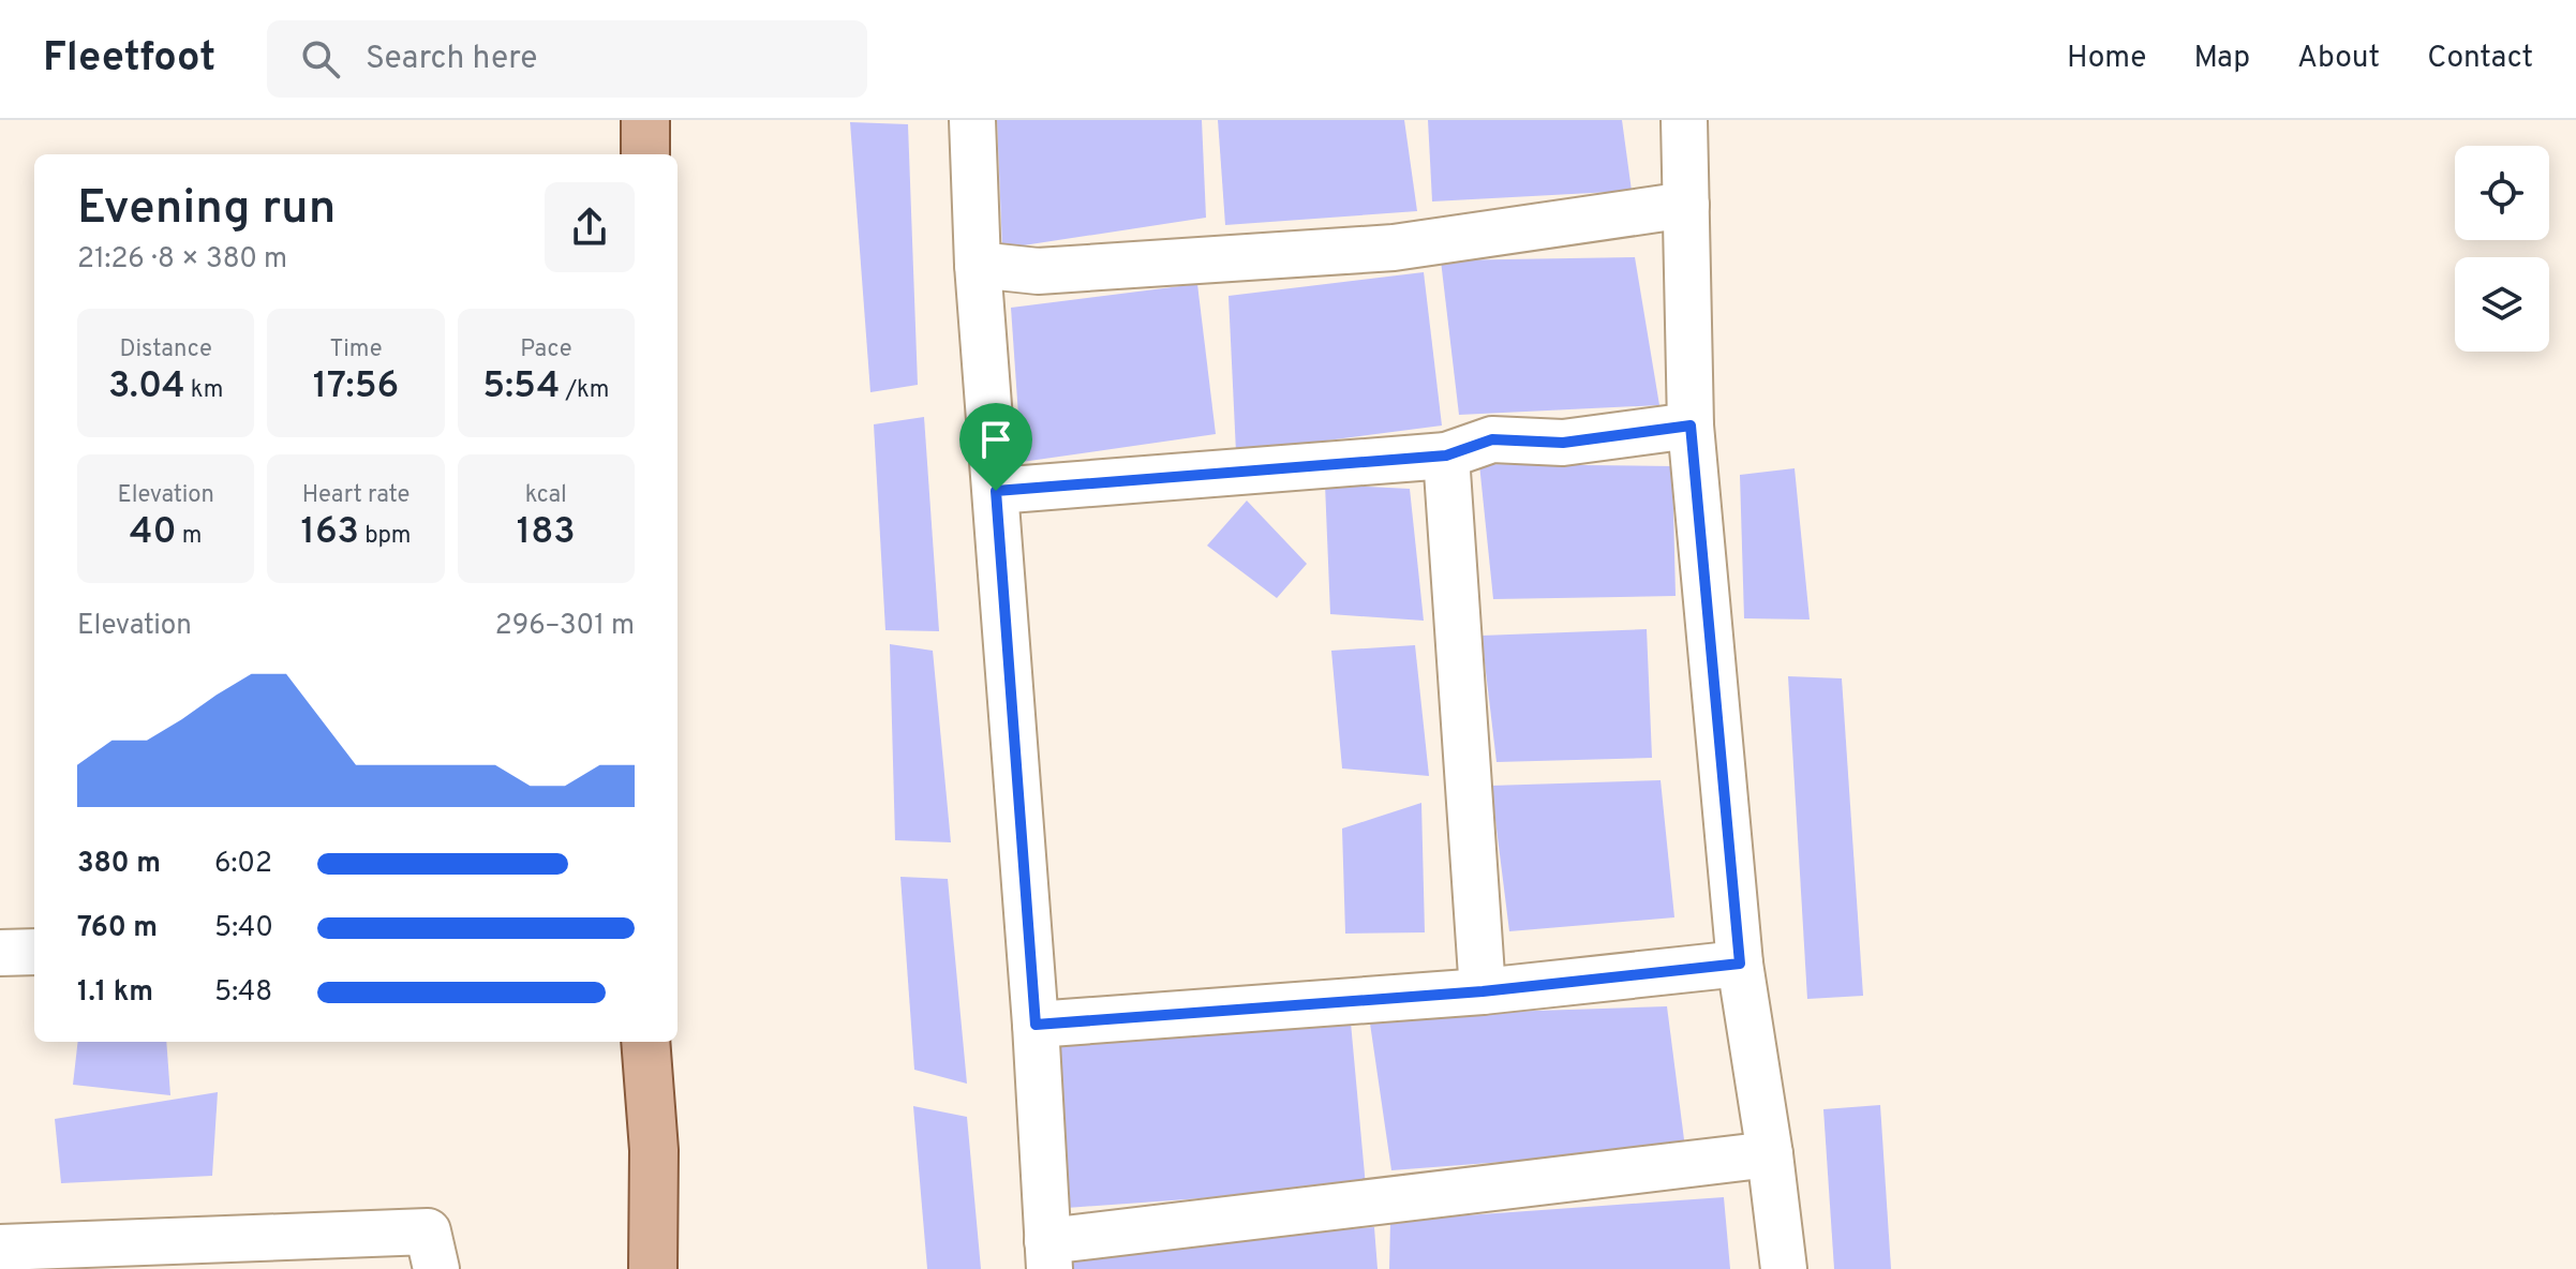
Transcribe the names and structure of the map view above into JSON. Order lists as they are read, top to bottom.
{
  "page": {
    "header": "Fleetfoot",
    "search": "Search here",
    "nav": [
      "Home",
      "Map",
      "About",
      "Contact"
    ],
    "heading": ["Evening run", "21:26 · 8 × 380 m"],
    "stats": [
      ["Distance", "3.04 km"],
      ["Time", "17:56"],
      ["Pace", "5:54 /km"],
      ["Elevation", "40 m"],
      ["Heart rate", "163 bpm"],
      ["kcal", "183"]
    ],
    "chart": ["Elevation", "296–301 m"],
    "list": [
      {
        "name": "380 m",
        "note": "6:02"
      },
      {
        "name": "760 m",
        "note": "5:40"
      },
      {
        "name": "1.1 km",
        "note": "5:48"
      }
    ]
  }
}
